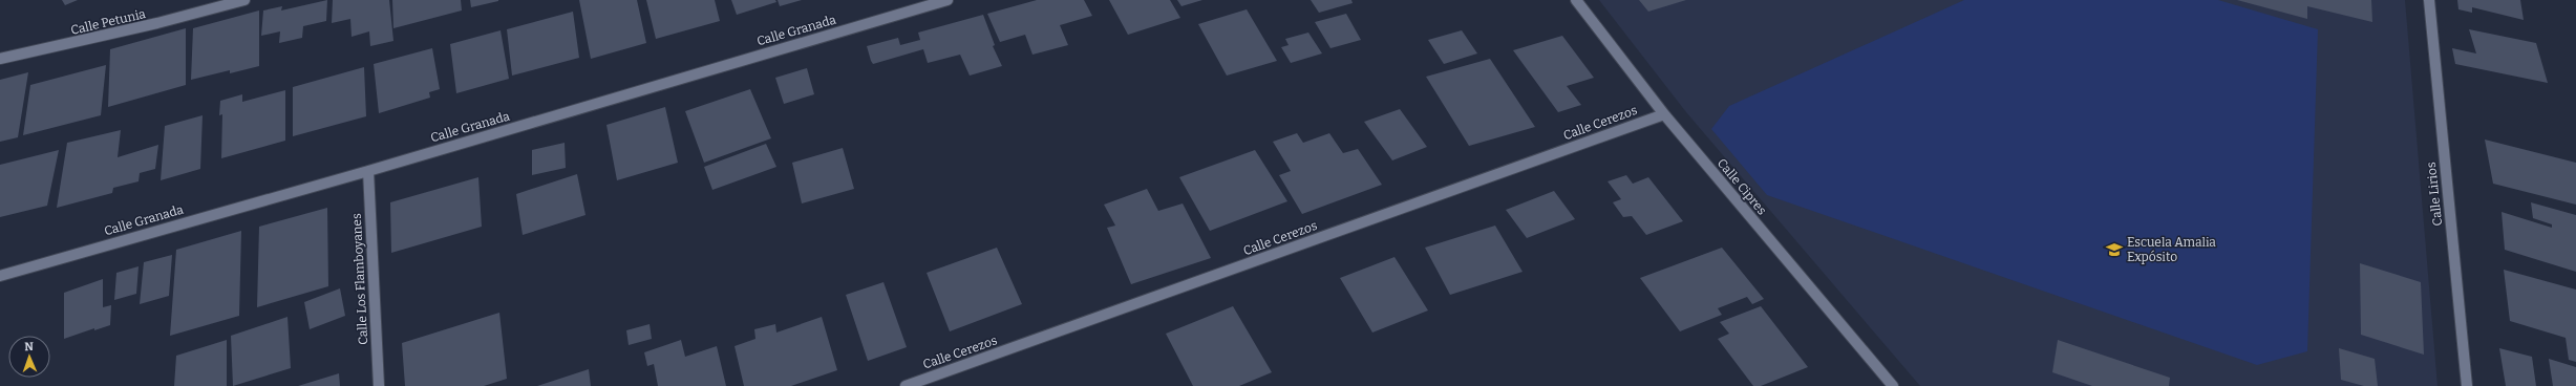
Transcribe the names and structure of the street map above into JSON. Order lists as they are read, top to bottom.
{
  "streets": {
    "street": [
      "Calle Petunia",
      "Calle Granada",
      "Calle Cerezos",
      "Calle Cipres",
      "Calle Lirios",
      "Calle Los Flamboyanes"
    ]
  },
  "crossings": [
    ["Calle Granada", "Calle Los Flamboyanes"],
    ["Calle Cerezos", "Calle Cipres"]
  ],
  "places": {
    "school or university": ["Escuela Amalia Expósito"]
  },
  "north": "top"
}
